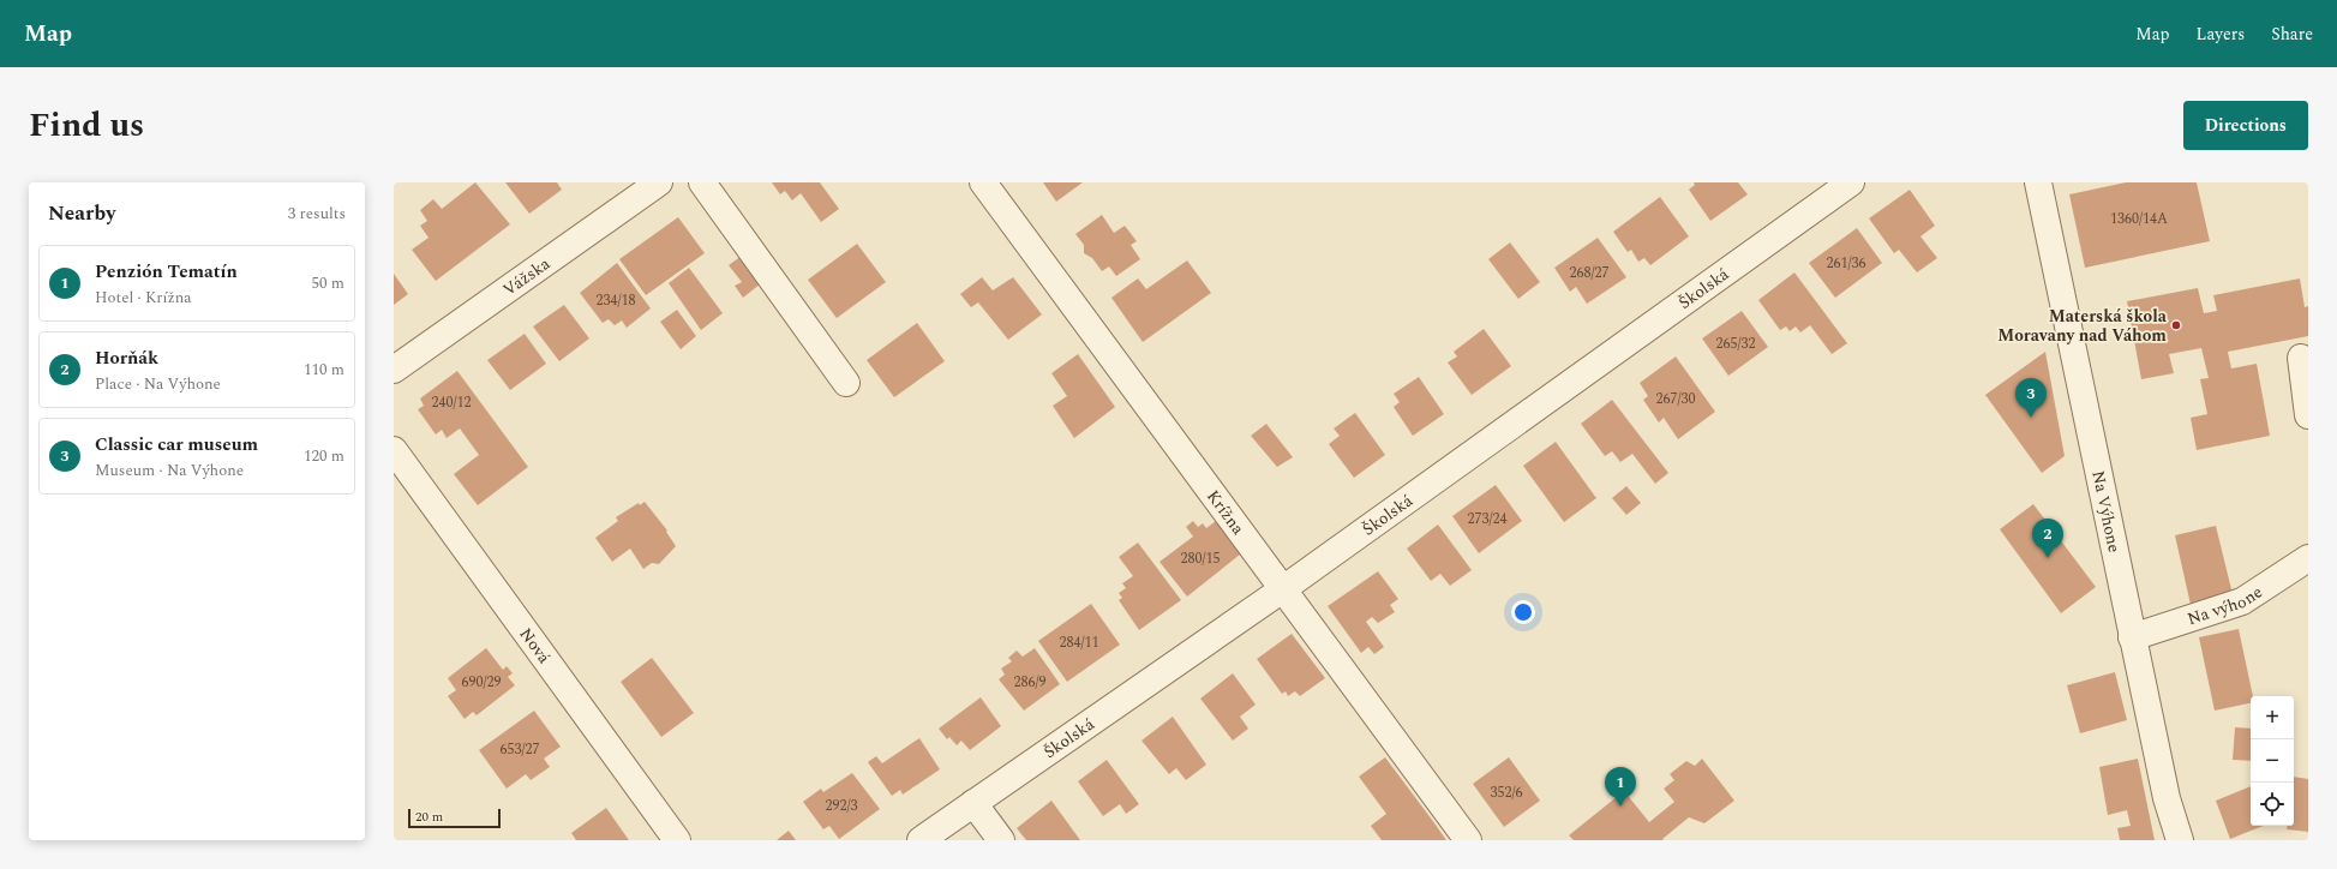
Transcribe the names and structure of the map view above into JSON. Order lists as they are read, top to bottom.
{
  "streets": {
    "street": [
      "Vážska",
      "Školská",
      "Krížna",
      "Na Výhone",
      "Na výhone",
      "Nová"
    ]
  },
  "crossings": [
    ["Školská", "Krížna"],
    ["Na Výhone", "Na výhone"]
  ],
  "places": ["Materská škola Moravany nad Váhom"],
  "house_numbers": [
    "1360/14A",
    "261/36",
    "268/27",
    "234/18",
    "265/32",
    "267/30",
    "240/12",
    "273/24",
    "280/15",
    "284/11",
    "690/29",
    "286/9",
    "653/27",
    "352/6",
    "292/3"
  ],
  "scale_bar": "20 m",
  "page": {
    "header": "Map",
    "nav": ["Map", "Layers", "Share"],
    "title": "Find us",
    "buttons": "Directions",
    "heading": ["Nearby", "3 results"],
    "list": [
      {
        "mark": "1",
        "name": "Penzión Tematín",
        "note": "Hotel · Krížna",
        "value": "50 m"
      },
      {
        "mark": "2",
        "name": "Horňák",
        "note": "Place · Na Výhone",
        "value": "110 m"
      },
      {
        "mark": "3",
        "name": "Classic car museum",
        "note": "Museum · Na Výhone",
        "value": "120 m"
      }
    ],
    "pins": ["3", "2", "1"],
    "map_buttons": ["+", "−"],
    "scale": "20 m"
  }
}
